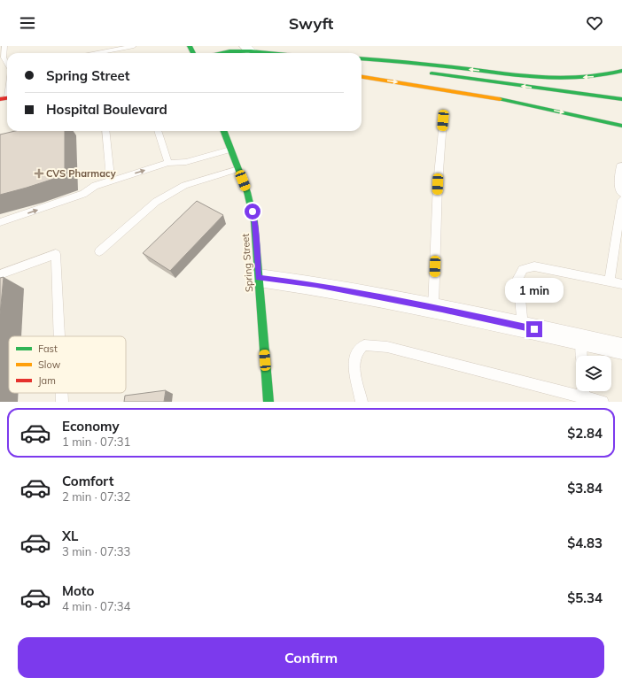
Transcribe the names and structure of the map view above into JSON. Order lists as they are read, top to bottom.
{
  "streets": {
    "main road": ["Spring Street"]
  },
  "places": {
    "health": ["CVS Pharmacy"]
  },
  "legend": ["Fast", "Slow", "Jam"],
  "page": {
    "header": "Swyft",
    "banner": ["Spring Street", "Hospital Boulevard"],
    "bubble": "1 min",
    "list": [
      {
        "name": "Economy",
        "note": "1 min · 07:31",
        "value": "$2.84"
      },
      {
        "name": "Comfort",
        "note": "2 min · 07:32",
        "value": "$3.84"
      },
      {
        "name": "XL",
        "note": "3 min · 07:33",
        "value": "$4.83"
      },
      {
        "name": "Moto",
        "note": "4 min · 07:34",
        "value": "$5.34"
      }
    ],
    "buttons": "Confirm"
  }
}
